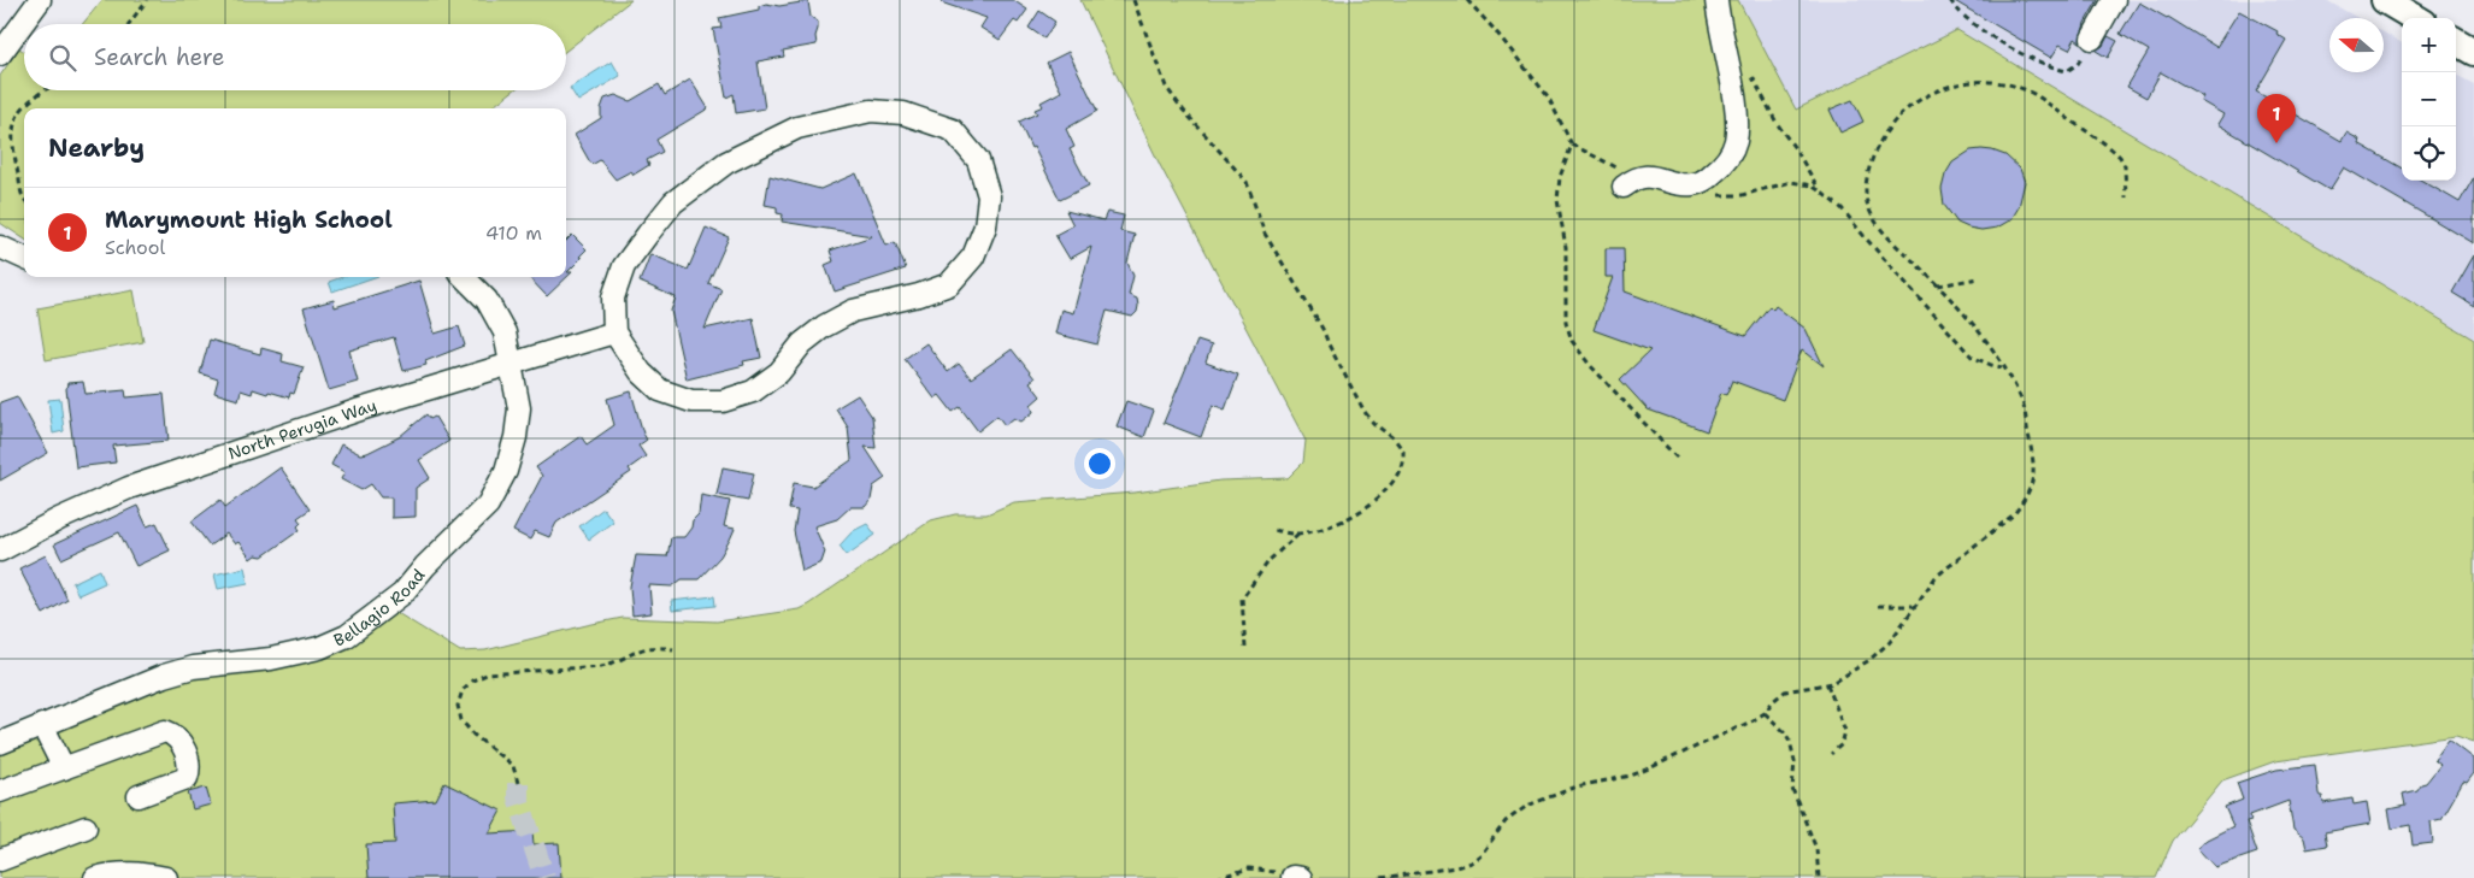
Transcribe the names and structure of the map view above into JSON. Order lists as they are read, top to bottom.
{
  "streets": {
    "street": ["North Perugia Way", "Bellagio Road"]
  },
  "crossings": [
    ["North Perugia Way", "Bellagio Road"]
  ],
  "north": "left",
  "page": {
    "map_buttons": ["+", "−"],
    "search": "Search here",
    "pins": "1",
    "heading": "Nearby",
    "list": [
      {
        "mark": "1",
        "name": "Marymount High School",
        "note": "School",
        "value": "410 m"
      }
    ]
  }
}
